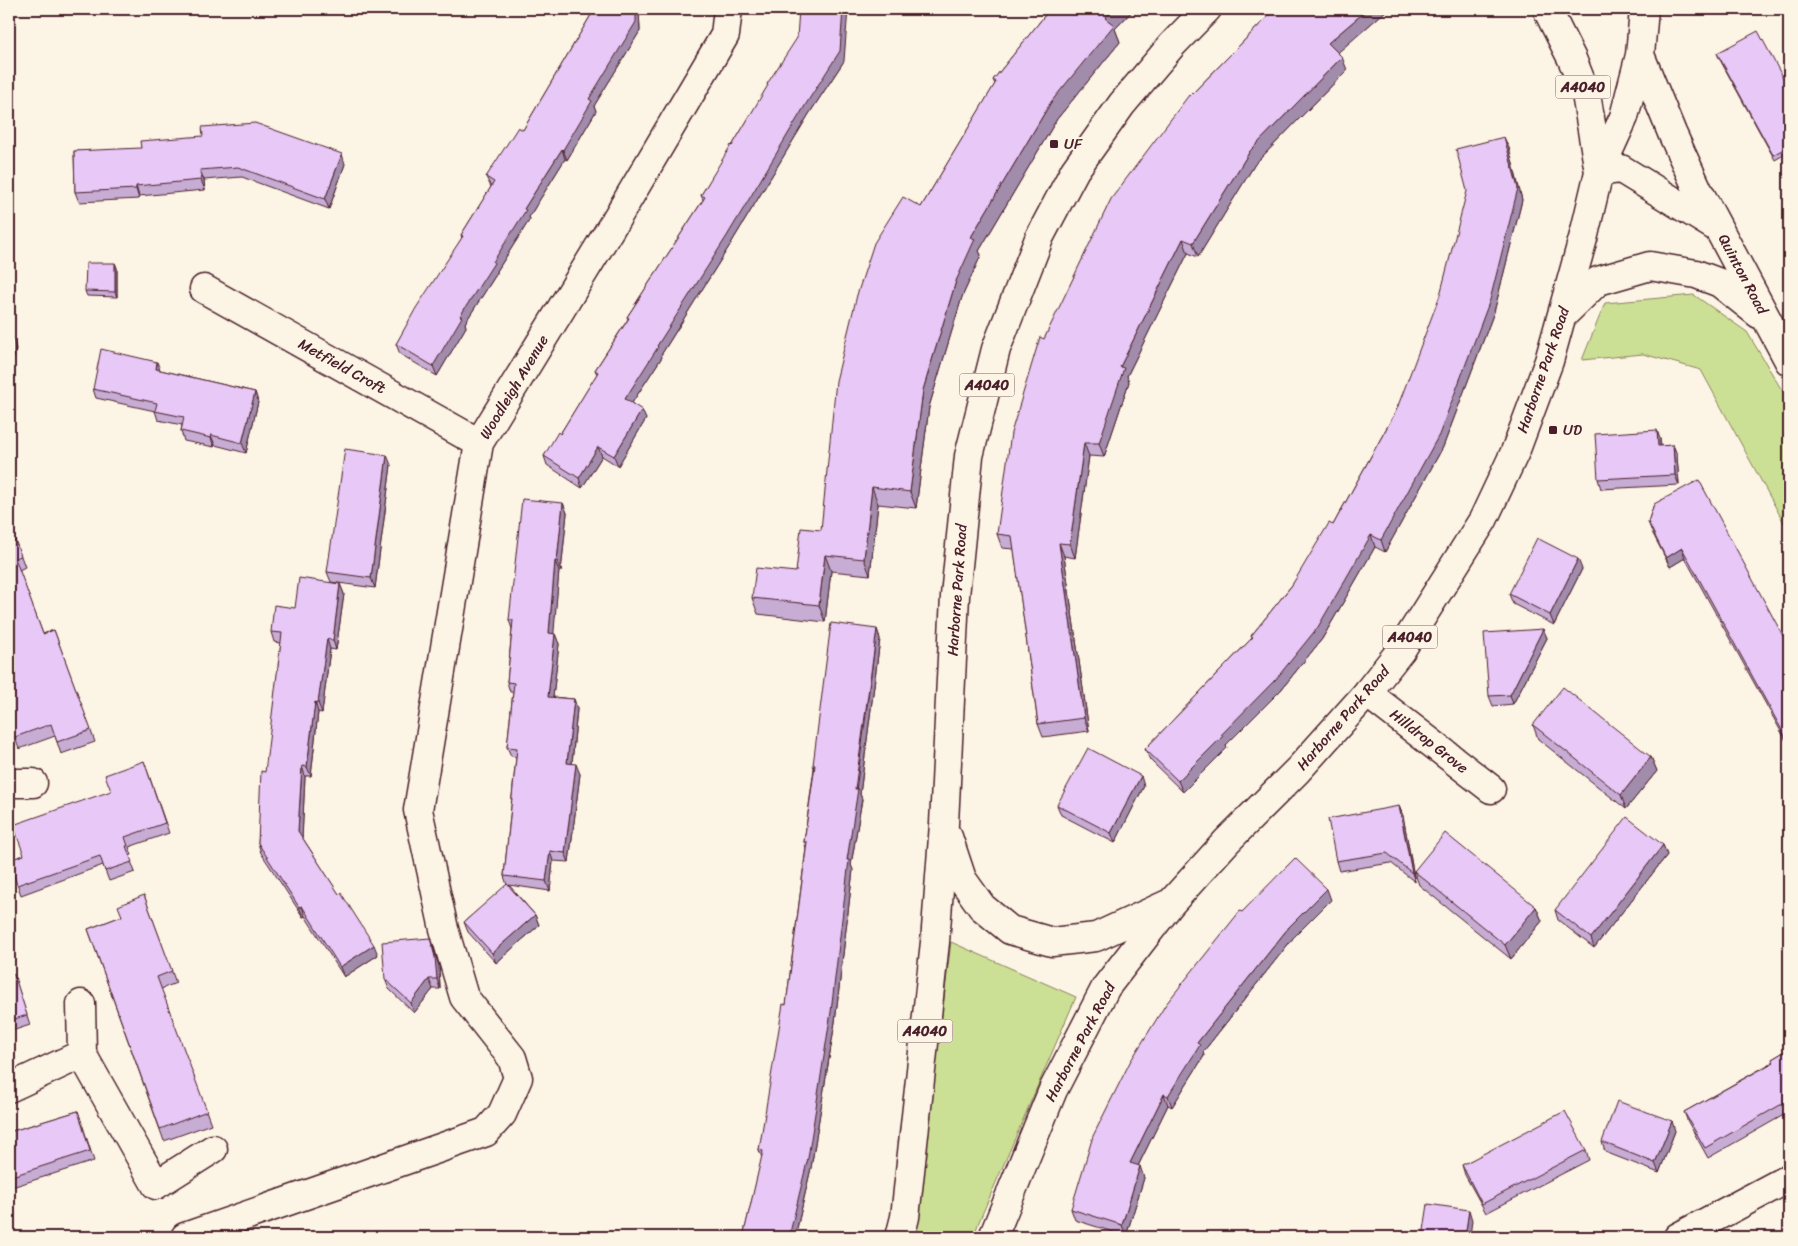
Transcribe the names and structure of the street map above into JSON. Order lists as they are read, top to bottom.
{
  "streets": {
    "main road": [
      "A4040",
      "Quinton Road",
      "Metfield Croft",
      "Harborne Park Road",
      "Woodleigh Avenue",
      "Hilldrop Grove"
    ]
  },
  "crossings": [
    ["Quinton Road", "Harborne Park Road"],
    ["Metfield Croft", "Woodleigh Avenue"],
    ["Harborne Park Road", "Hilldrop Grove"]
  ],
  "places": {
    "transit": ["UF", "UD"]
  }
}
